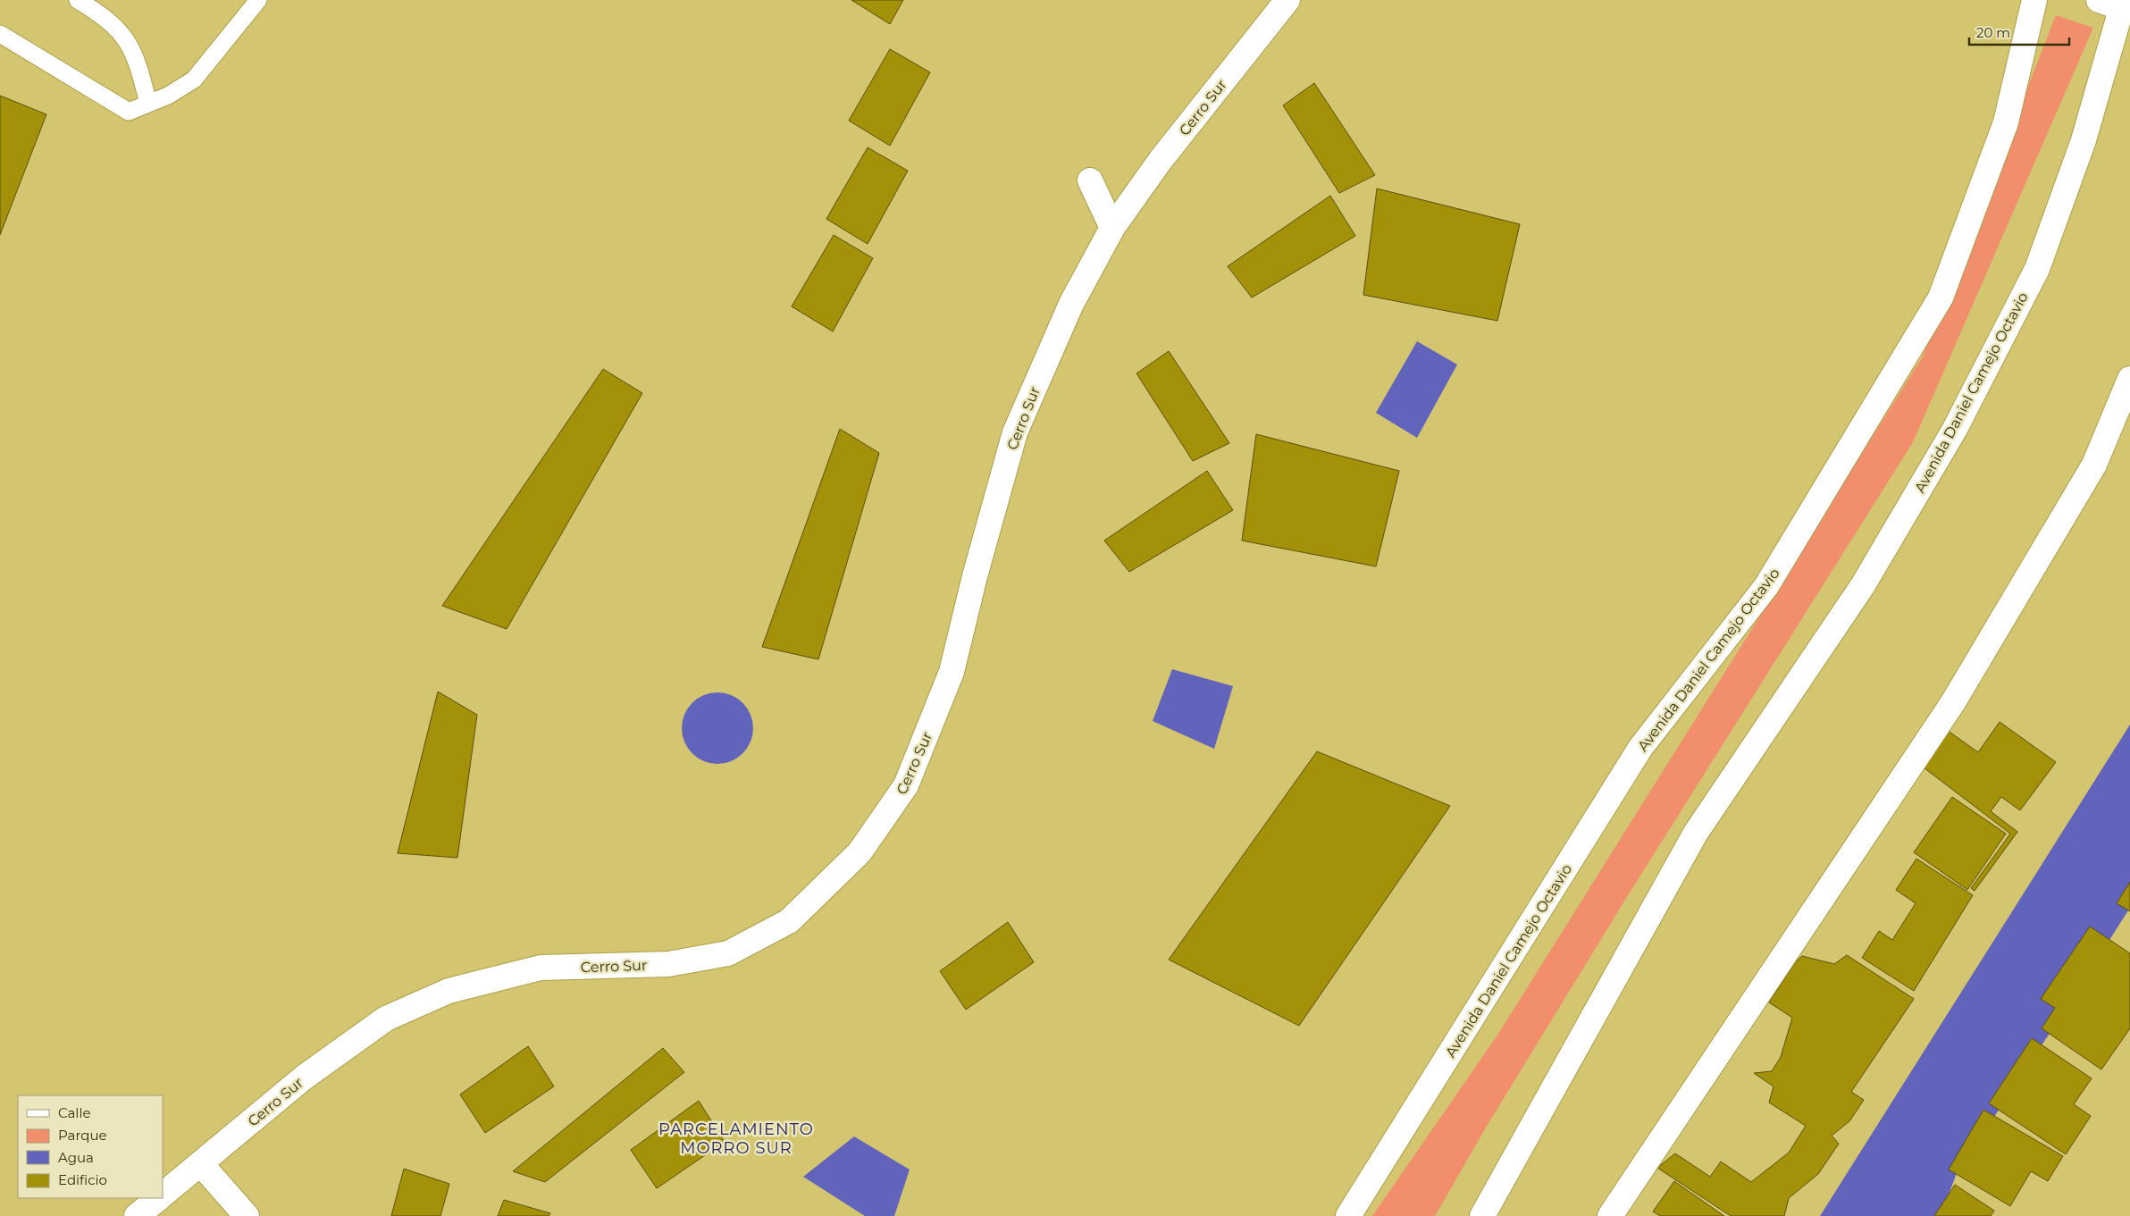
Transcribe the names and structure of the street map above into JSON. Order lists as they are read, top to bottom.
{
  "streets": {
    "street": ["Cerro Sur", "Avenida Daniel Camejo Octavio"]
  },
  "districts": ["PARCELAMIENTO MORRO SUR"],
  "legend": [
    "Calle",
    "Parque",
    "Agua",
    "Edificio"
  ],
  "scale_bar": "20 m"
}
